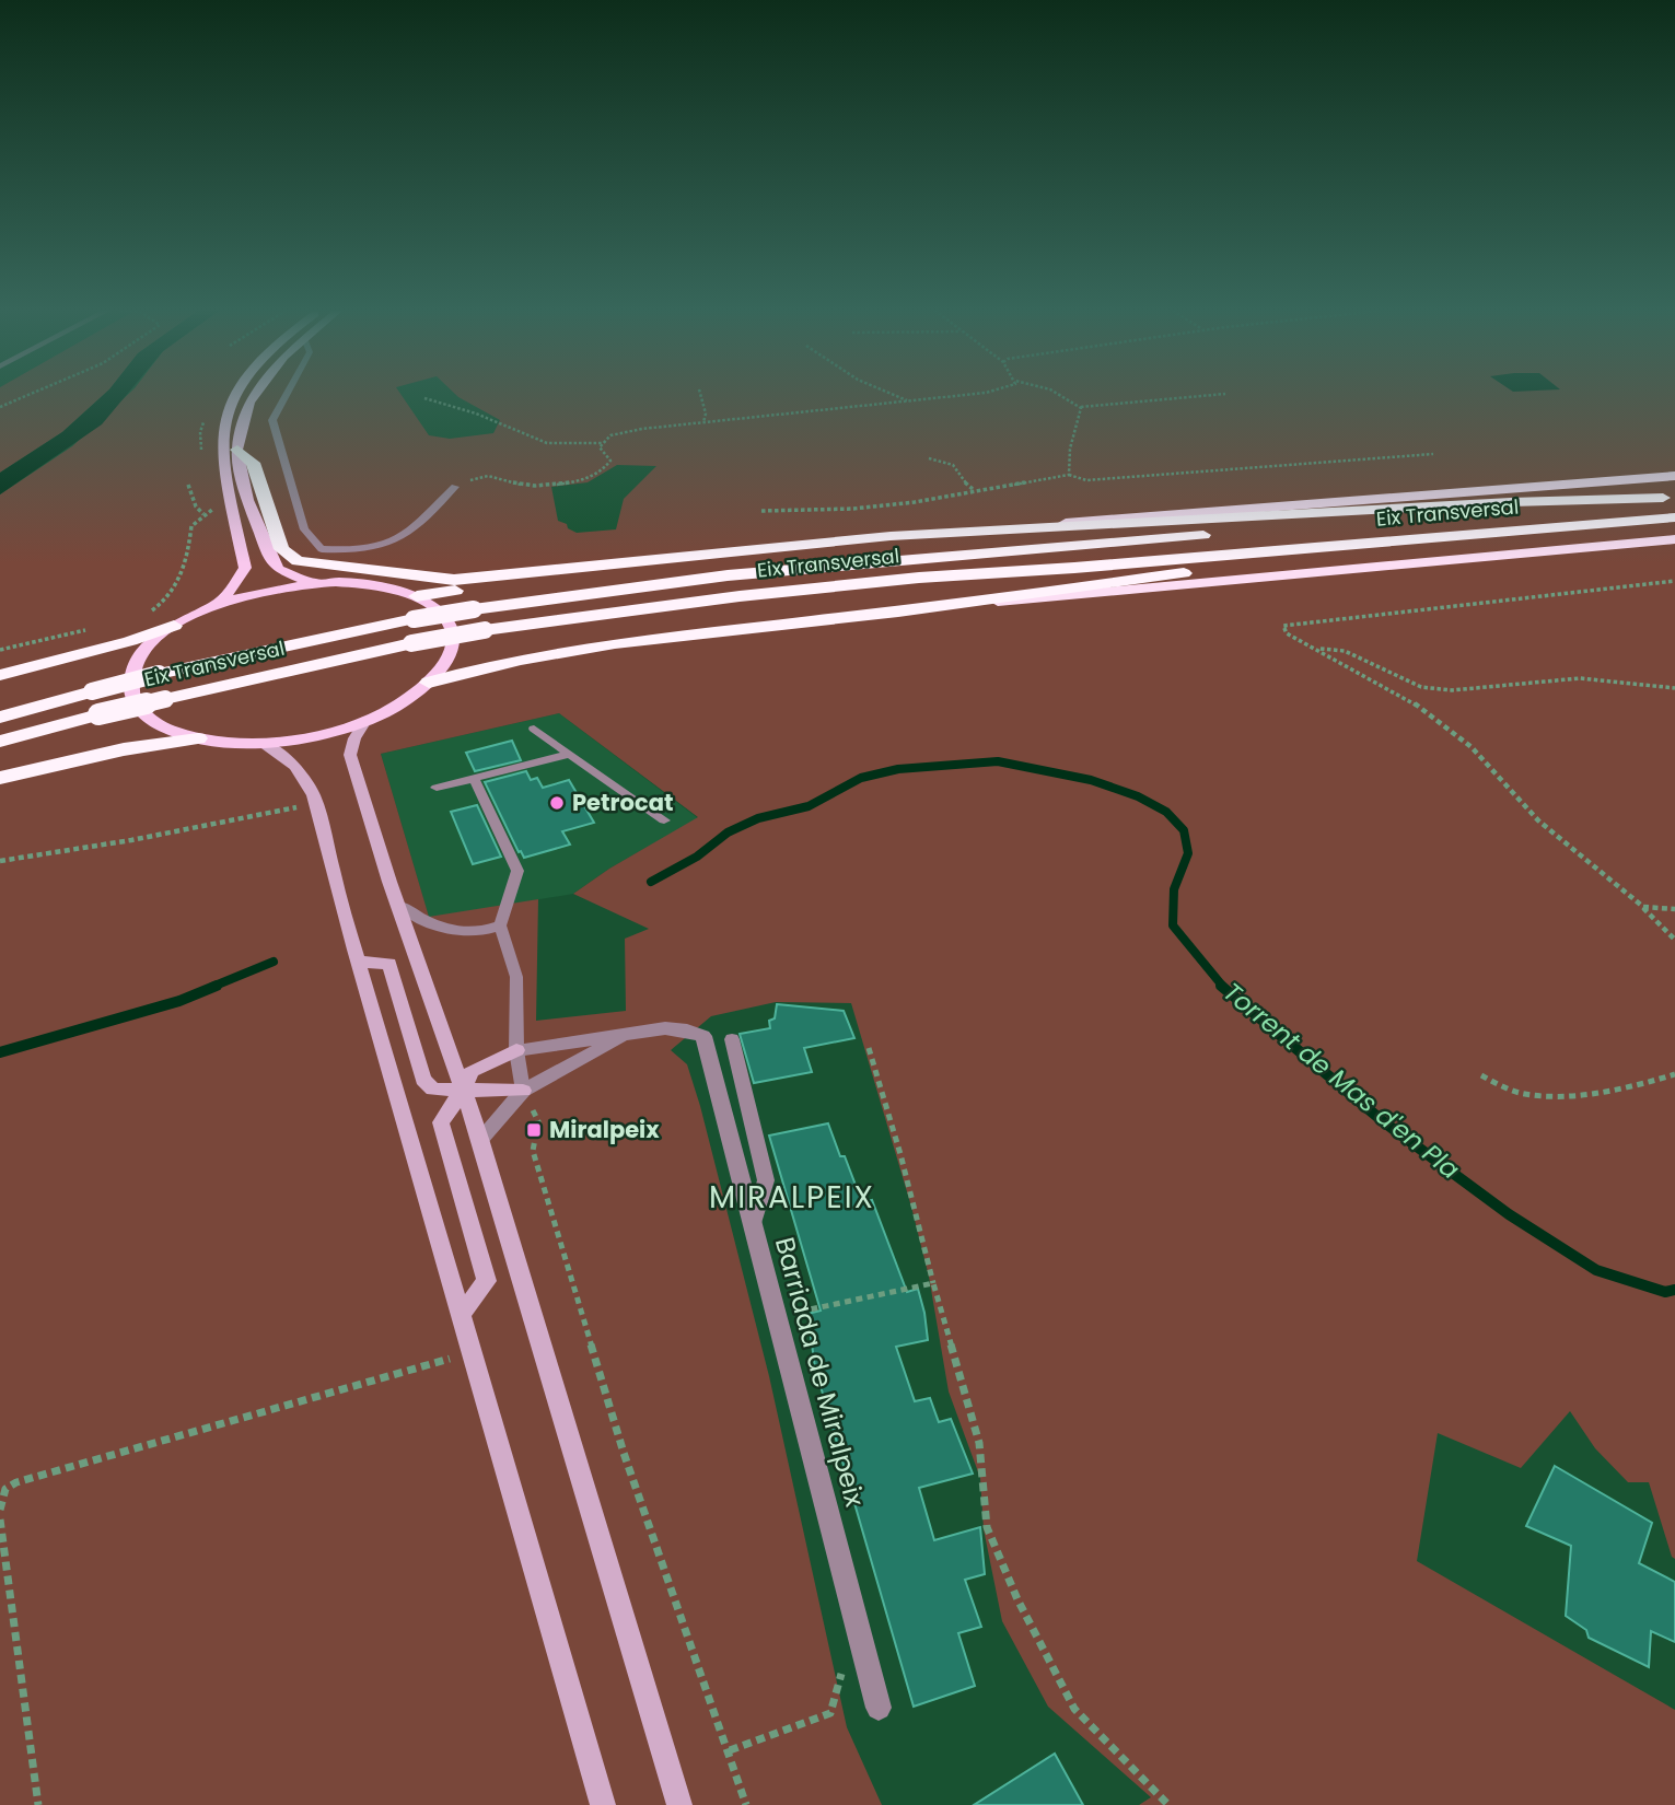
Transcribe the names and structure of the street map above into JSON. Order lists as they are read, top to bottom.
{
  "streets": {
    "highway": ["Eix Transversal"],
    "street": ["Barriada de Miralpeix"]
  },
  "districts": ["MIRALPEIX"],
  "water": ["Torrent de Mas d'en Pla"],
  "places": {
    "other": ["Petrocat"],
    "transit": ["Miralpeix"]
  }
}
